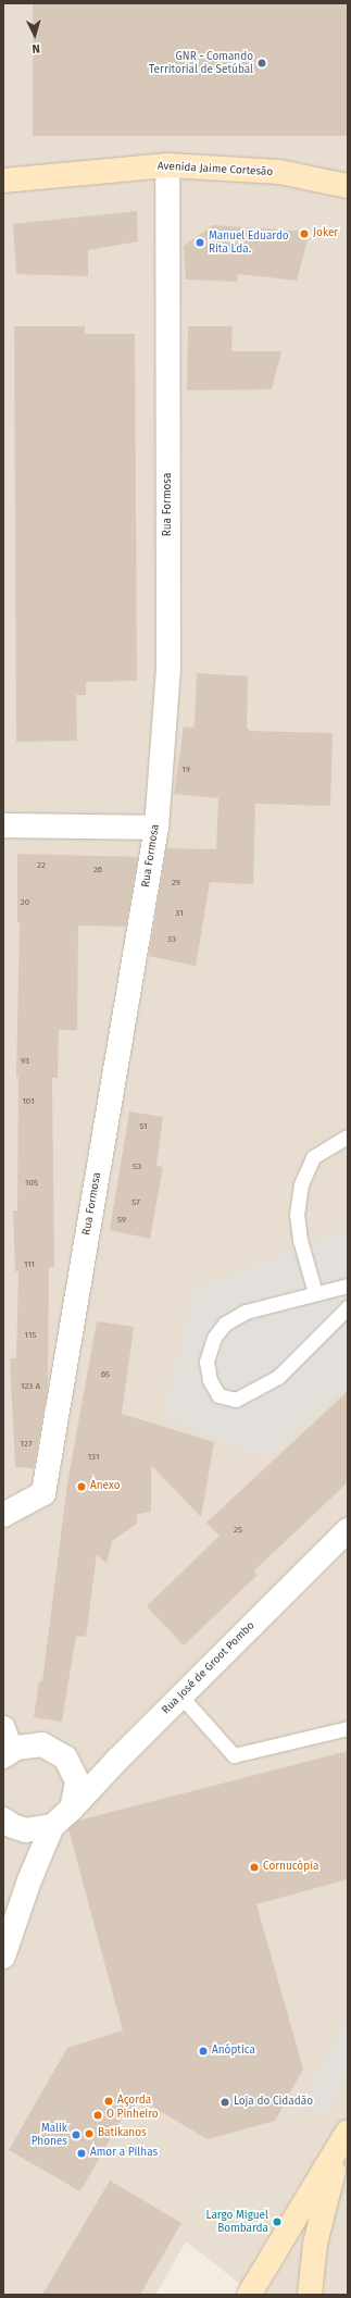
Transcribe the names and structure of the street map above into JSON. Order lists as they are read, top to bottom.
{
  "streets": {
    "main road": ["Avenida Jaime Cortesão"],
    "street": ["Rua Formosa", "Rua José de Groot Pombo"]
  },
  "crossings": [
    ["Avenida Jaime Cortesão", "Rua Formosa"]
  ],
  "places": [
    "GNR - Comando Territorial de Setúbal",
    "Joker",
    "Manuel Eduardo Rita Lda.",
    "Anexo",
    "Cornucópia",
    "Anóptica",
    "Açorda",
    "Loja do Cidadão",
    "O Pinheiro",
    "Batikanos",
    "Malik Phones",
    "Amor a Pilhas",
    "Largo Miguel Bombarda"
  ],
  "house_numbers": [
    "19",
    "22",
    "26",
    "29",
    "20",
    "31",
    "33",
    "93",
    "101",
    "51",
    "53",
    "105",
    "57",
    "59",
    "111",
    "115",
    "65",
    "123 A",
    "127",
    "131",
    "25"
  ],
  "north": "bottom"
}
